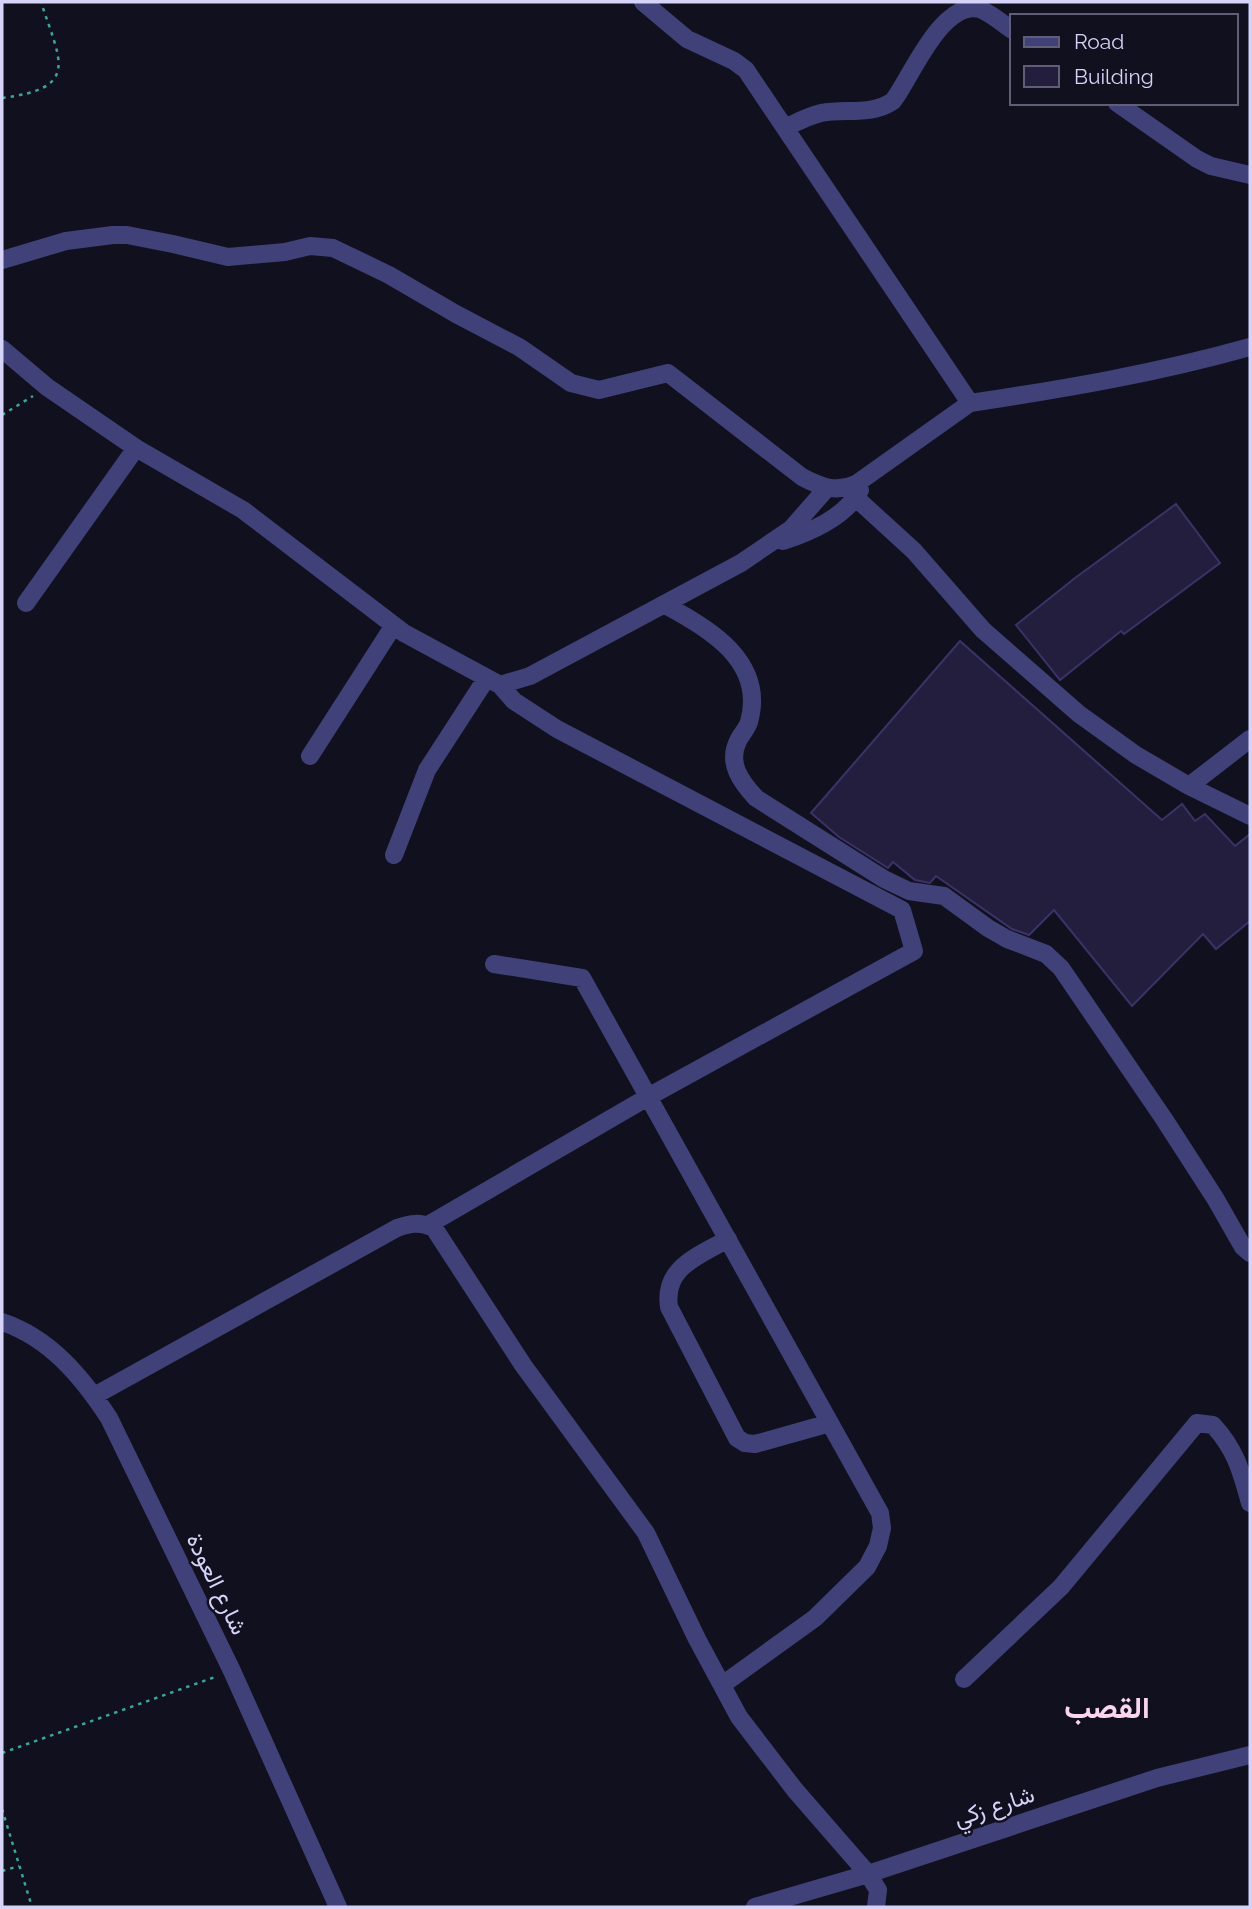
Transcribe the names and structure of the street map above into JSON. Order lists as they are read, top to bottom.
{
  "streets": {
    "street": ["شارع العودة", "شارع زكي"]
  },
  "districts": ["القصب"],
  "legend": ["Road", "Building"]
}
